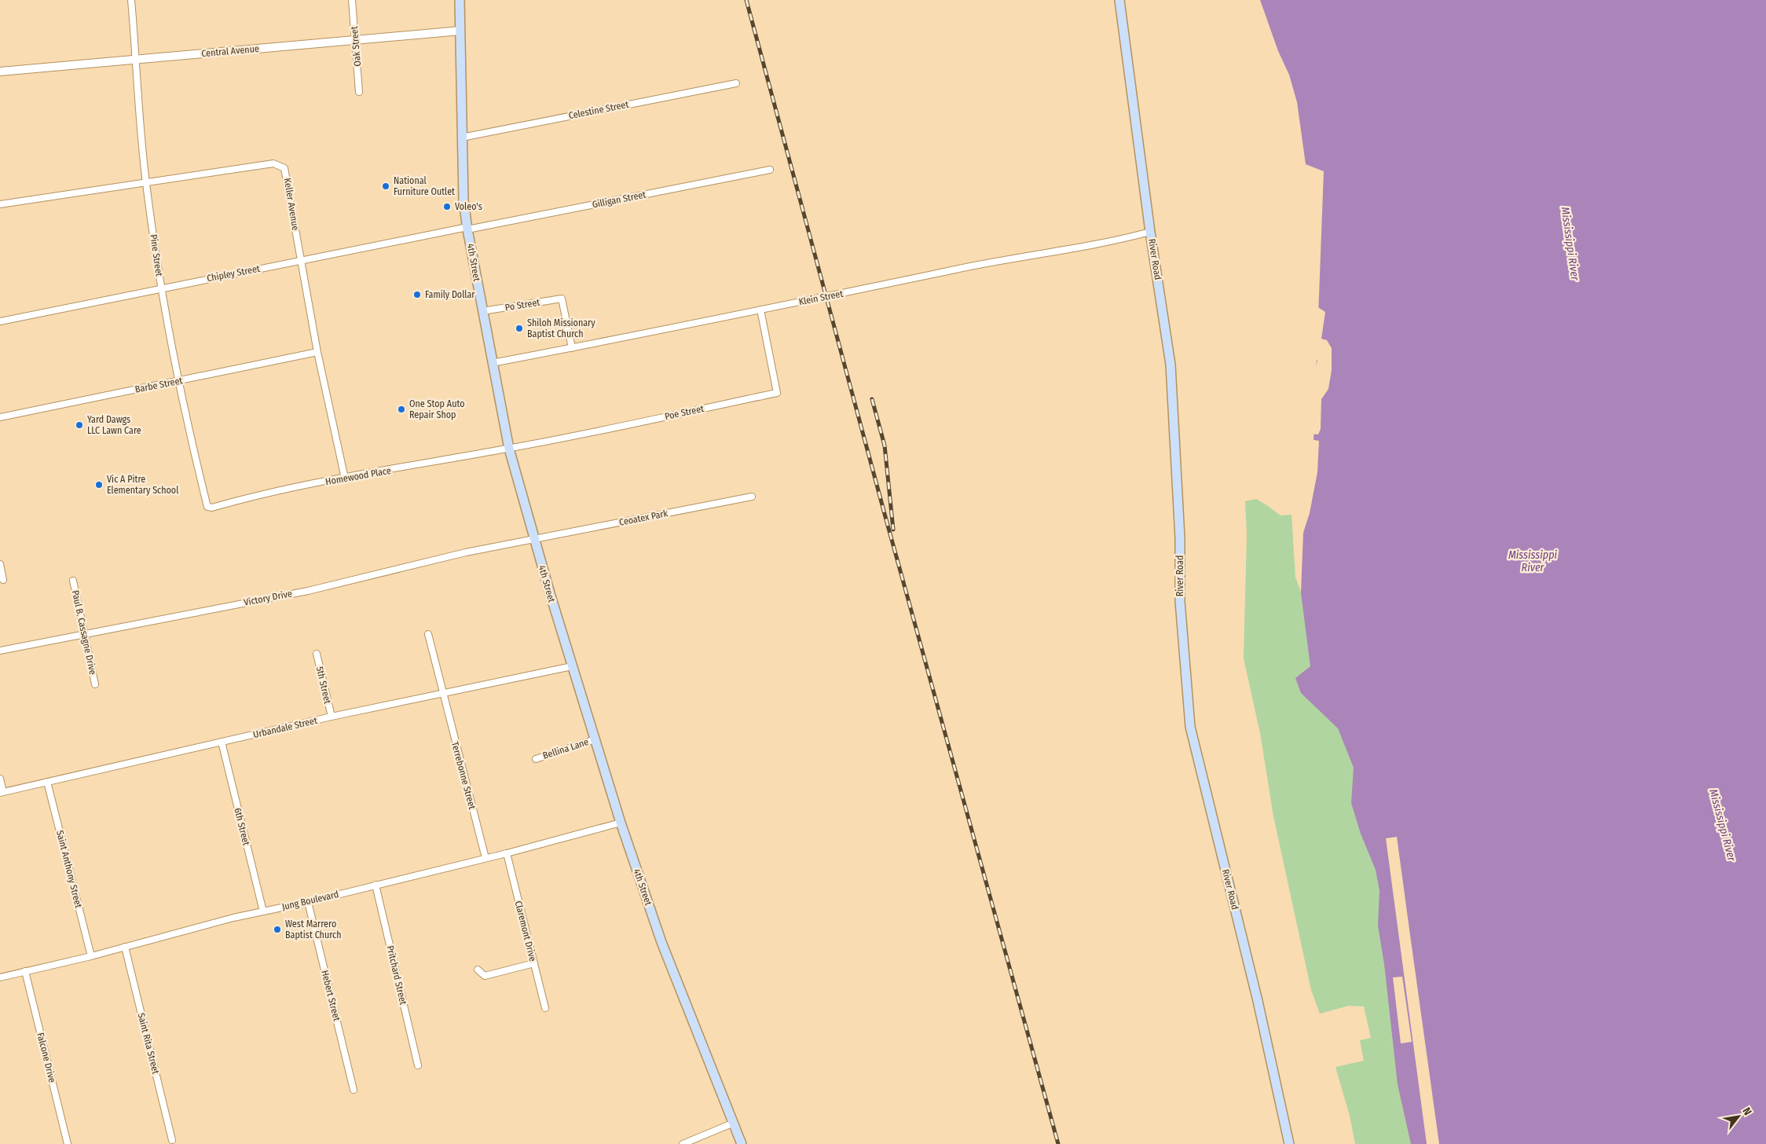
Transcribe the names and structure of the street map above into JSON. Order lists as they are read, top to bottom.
{
  "streets": {
    "main road": ["River Road", "4th Street"],
    "street": [
      "Oak Street",
      "Central Avenue",
      "Celestine Street",
      "Gilligan Street",
      "Keller Avenue",
      "Pine Street",
      "Chipley Street",
      "Klein Street",
      "Po Street",
      "Barbe Street",
      "Poe Street",
      "Homewood Place",
      "Ceoatex Park",
      "Victory Drive",
      "Paul B. Cassagne Drive",
      "5th Street",
      "Urbandale Street",
      "Bellina Lane",
      "Terrebonne Street",
      "6th Street",
      "Saint Anthony Street",
      "Jung Boulevard",
      "Claremont Drive",
      "Pritchard Street",
      "Hebert Street",
      "Saint Rita Street",
      "Falcone Drive"
    ]
  },
  "crossings": [
    ["Oak Street", "Central Avenue"],
    ["Central Avenue", "Pine Street"],
    ["Central Avenue", "4th Street"],
    ["Celestine Street", "4th Street"],
    ["Gilligan Street", "4th Street"],
    ["Gilligan Street", "Chipley Street"],
    ["Keller Avenue", "Pine Street"],
    ["Keller Avenue", "Chipley Street"],
    ["Keller Avenue", "Barbe Street"],
    ["Keller Avenue", "Homewood Place"],
    ["Pine Street", "Chipley Street"],
    ["Pine Street", "Barbe Street"],
    ["Pine Street", "Homewood Place"],
    ["River Road", "Klein Street"],
    ["4th Street", "Chipley Street"],
    ["4th Street", "Klein Street"],
    ["4th Street", "Po Street"],
    ["4th Street", "Poe Street"],
    ["4th Street", "Homewood Place"],
    ["4th Street", "Ceoatex Park"],
    ["4th Street", "Victory Drive"],
    ["4th Street", "Urbandale Street"],
    ["4th Street", "Bellina Lane"],
    ["4th Street", "Jung Boulevard"],
    ["Klein Street", "Po Street"],
    ["Klein Street", "Poe Street"],
    ["Poe Street", "Homewood Place"],
    ["Ceoatex Park", "Victory Drive"],
    ["Victory Drive", "Paul B. Cassagne Drive"],
    ["5th Street", "Urbandale Street"],
    ["Urbandale Street", "Terrebonne Street"],
    ["Urbandale Street", "6th Street"],
    ["Urbandale Street", "Saint Anthony Street"],
    ["Terrebonne Street", "Jung Boulevard"],
    ["6th Street", "Jung Boulevard"],
    ["Saint Anthony Street", "Jung Boulevard"],
    ["Jung Boulevard", "Claremont Drive"],
    ["Jung Boulevard", "Pritchard Street"],
    ["Jung Boulevard", "Hebert Street"],
    ["Jung Boulevard", "Saint Rita Street"],
    ["Jung Boulevard", "Falcone Drive"]
  ],
  "water": ["Mississippi River"],
  "places": [
    "National Furniture Outlet",
    "Voleo's",
    "Family Dollar",
    "Shiloh Missionary Baptist Church",
    "One Stop Auto Repair Shop",
    "Yard Dawgs LLC Lawn Care",
    "Vic A Pitre Elementary School",
    "West Marrero Baptist Church"
  ],
  "north": "top right"
}
